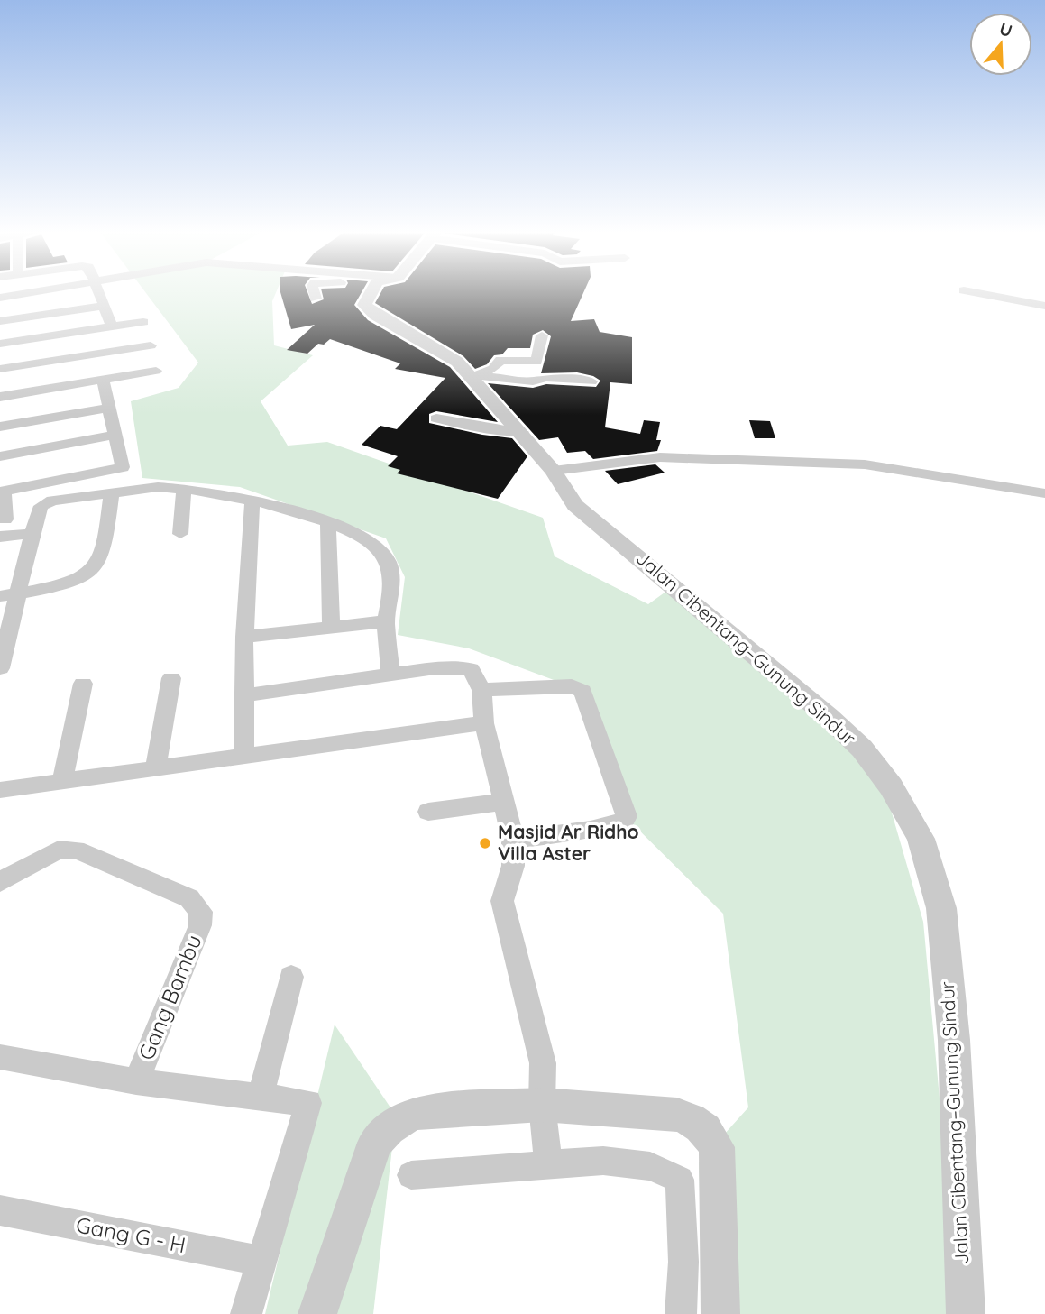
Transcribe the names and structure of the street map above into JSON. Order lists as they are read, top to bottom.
{
  "streets": {
    "street": ["Jalan Cibentang–Gunung Sindur", "Gang Bambu", "Gang G - H"]
  },
  "crossings": [
    ["Gang Bambu", "Gang G - H"]
  ],
  "places": ["Masjid Ar Ridho Villa Aster"],
  "north": "top"
}
